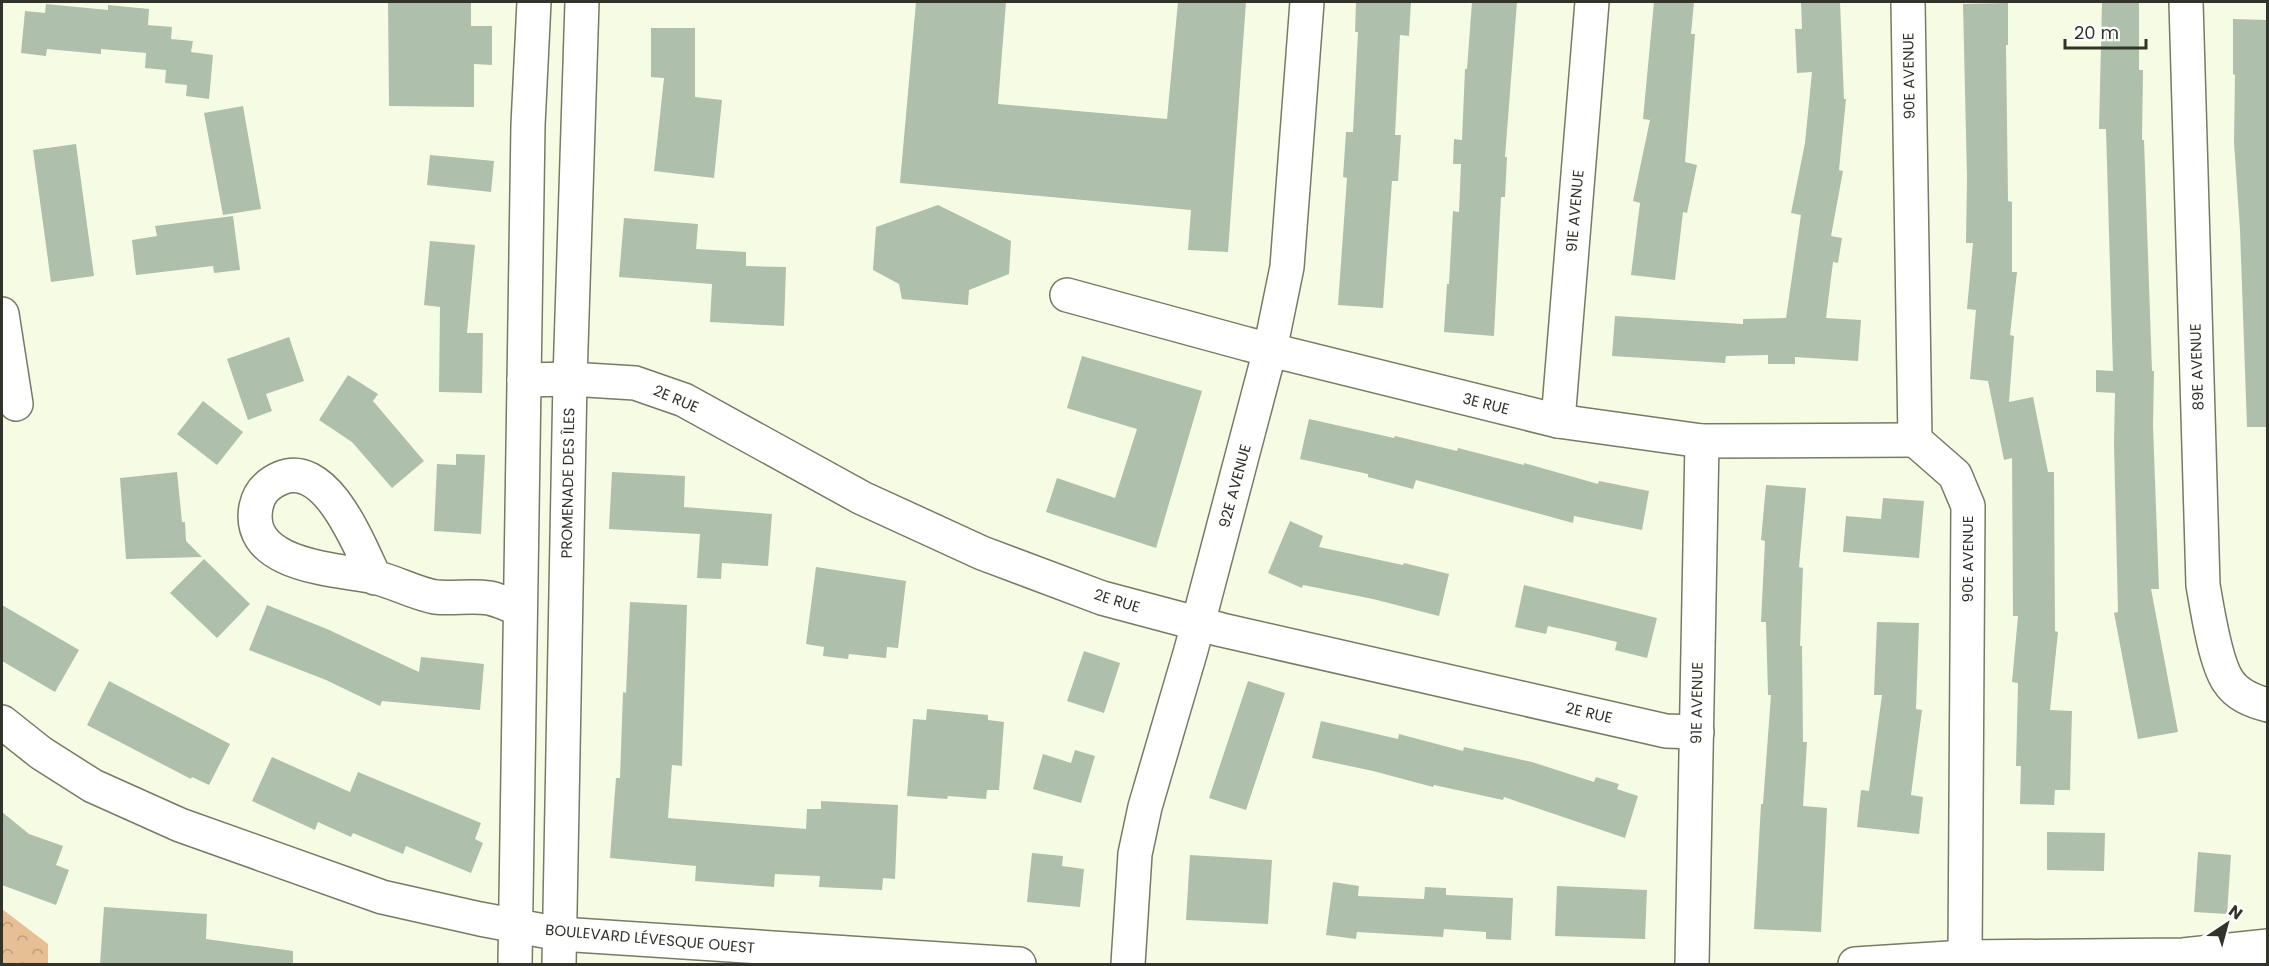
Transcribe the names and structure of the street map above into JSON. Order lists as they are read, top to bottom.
{
  "streets": {
    "street": [
      "90E AVENUE",
      "91E AVENUE",
      "89E AVENUE",
      "2E RUE",
      "3E RUE",
      "PROMENADE DES ÎLES",
      "92E AVENUE",
      "BOULEVARD LÉVESQUE OUEST"
    ]
  },
  "crossings": [
    ["90E AVENUE", "3E RUE"],
    ["91E AVENUE", "2E RUE"],
    ["91E AVENUE", "3E RUE"],
    ["2E RUE", "PROMENADE DES ÎLES"],
    ["2E RUE", "92E AVENUE"],
    ["3E RUE", "92E AVENUE"],
    ["PROMENADE DES ÎLES", "BOULEVARD LÉVESQUE OUEST"]
  ],
  "scale_bar": "20 m",
  "north": "top right"
}
